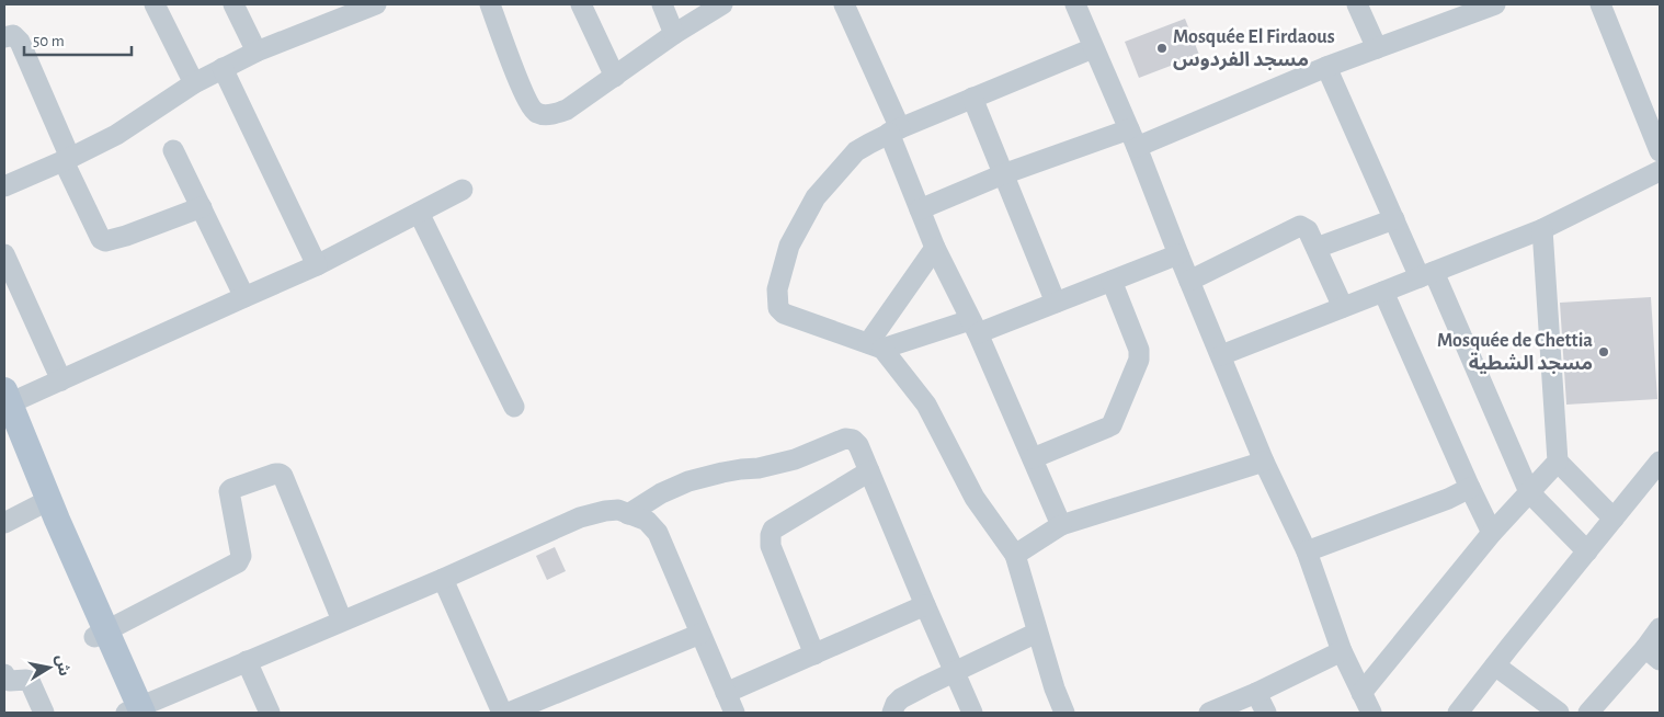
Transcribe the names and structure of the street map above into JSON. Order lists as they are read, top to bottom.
{
  "places": ["Mosquée El Firdaous مسجد الفردوس", "Mosquée de Chettia مسجد الشطية"],
  "scale_bar": "50 m",
  "north": "right"
}
